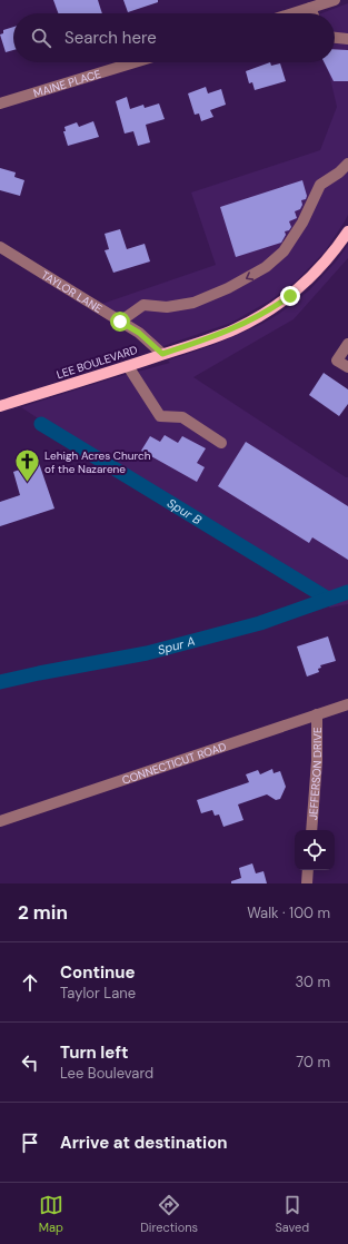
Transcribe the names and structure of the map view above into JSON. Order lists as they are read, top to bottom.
{
  "streets": {
    "main road": ["LEE BOULEVARD"],
    "street": [
      "MAINE PLACE",
      "TAYLOR LANE",
      "CONNECTICUT ROAD",
      "JEFFERSON DRIVE"
    ]
  },
  "crossings": [
    ["TAYLOR LANE", "LEE BOULEVARD"],
    ["CONNECTICUT ROAD", "JEFFERSON DRIVE"]
  ],
  "water": ["Spur B", "Spur A"],
  "places": {
    "church": ["Lehigh Acres Church of the Nazarene"]
  },
  "page": {
    "search": "Search here",
    "heading": ["2 min", "Walk · 100 m"],
    "list": [
      ["Continue", "Taylor Lane", "30 m"],
      ["Turn left", "Lee Boulevard", "70 m"],
      "Arrive at destination"
    ],
    "nav": ["Map", "Directions", "Saved"]
  }
}
